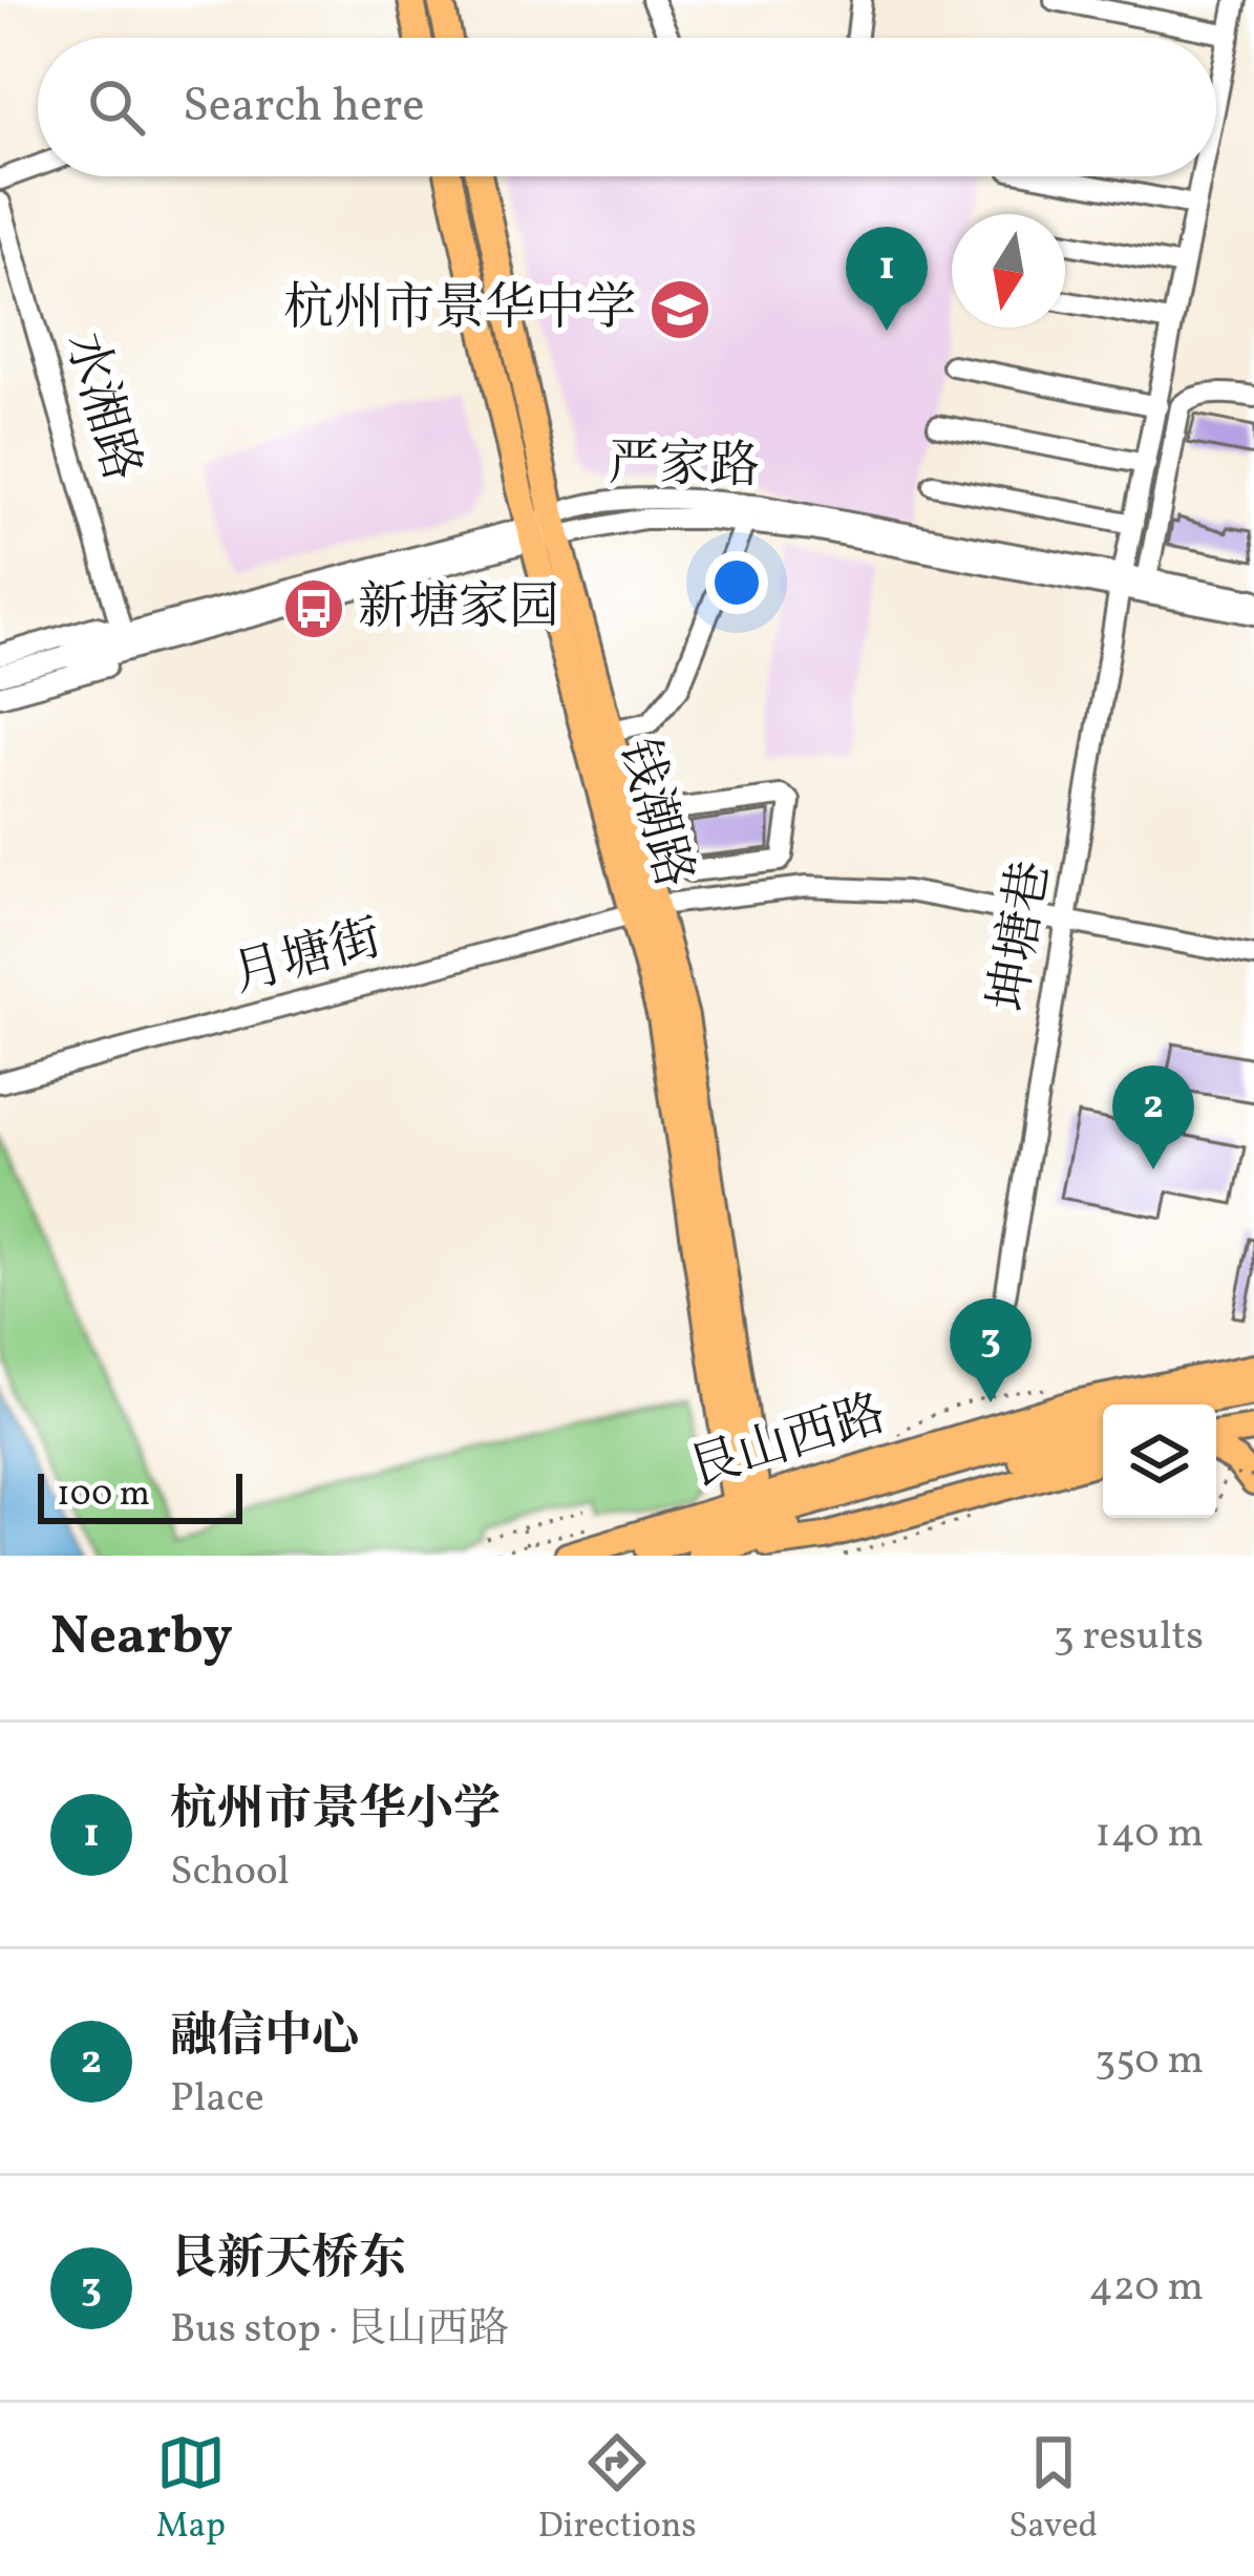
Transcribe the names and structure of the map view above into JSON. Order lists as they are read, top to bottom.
{
  "streets": {
    "main road": ["钱潮路", "艮山西路"],
    "street": [
      "水湘路",
      "严家路",
      "坤塘巷",
      "月塘街"
    ]
  },
  "crossings": [
    ["水湘路", "严家路"],
    ["严家路", "钱潮路"],
    ["严家路", "坤塘巷"],
    ["钱潮路", "月塘街"],
    ["钱潮路", "艮山西路"],
    ["坤塘巷", "月塘街"]
  ],
  "places": {
    "school or university": ["杭州市景华中学"],
    "bus stop": ["新塘家园"]
  },
  "scale_bar": "100 m",
  "north": "bottom",
  "page": {
    "search": "Search here",
    "pins": ["1", "2", "3"],
    "scale": "100 m",
    "heading": ["Nearby", "3 results"],
    "list": [
      {
        "mark": "1",
        "name": "杭州市景华小学",
        "note": "School",
        "value": "140 m"
      },
      {
        "mark": "2",
        "name": "融信中心",
        "note": "Place",
        "value": "350 m"
      },
      {
        "mark": "3",
        "name": "艮新天桥东",
        "note": "Bus stop · 艮山西路",
        "value": "420 m"
      }
    ],
    "nav": ["Map", "Directions", "Saved"]
  }
}
